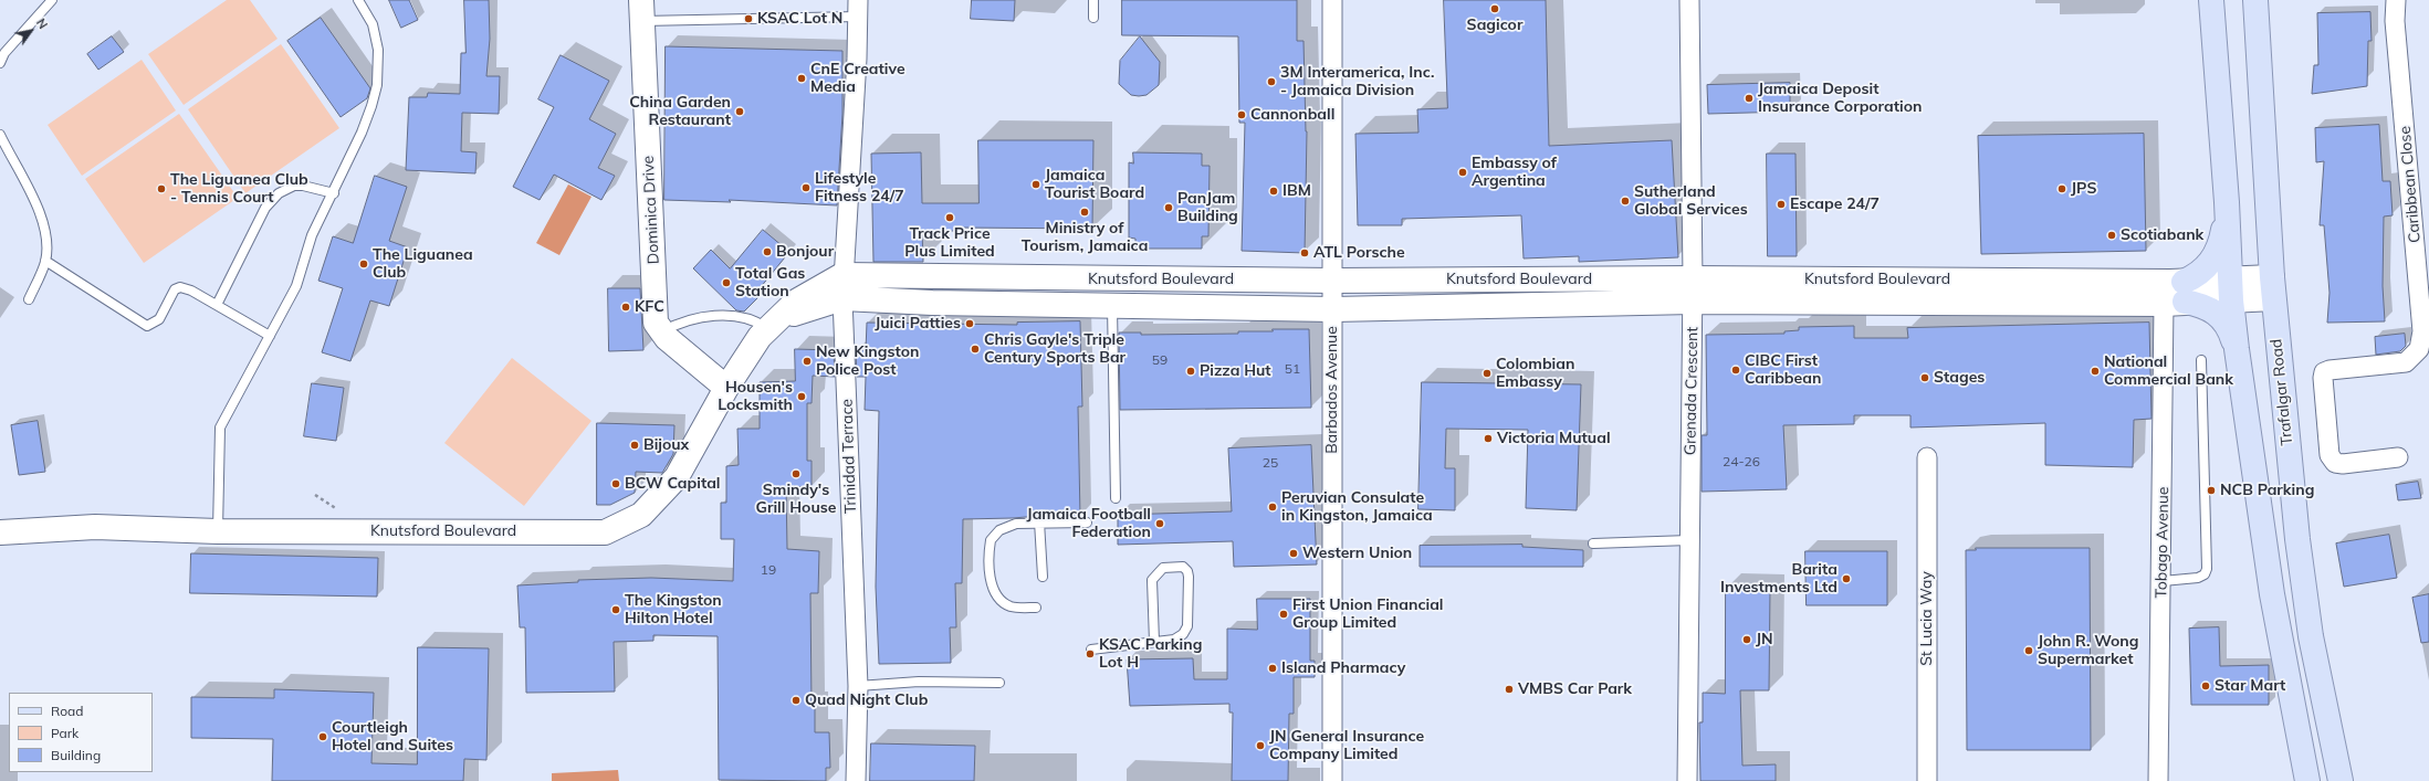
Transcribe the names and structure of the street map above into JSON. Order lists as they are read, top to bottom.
{
  "streets": {
    "main road": ["Dominica Drive", "Knutsford Boulevard", "Trafalgar Road"],
    "street": [
      "Caribbean Close",
      "Barbados Avenue",
      "Grenada Crescent",
      "Trinidad Terrace",
      "Tobago Avenue",
      "St Lucia Way"
    ]
  },
  "crossings": [
    ["Knutsford Boulevard", "Barbados Avenue"],
    ["Knutsford Boulevard", "Grenada Crescent"],
    ["Knutsford Boulevard", "Trafalgar Road"],
    ["Knutsford Boulevard", "Trinidad Terrace"],
    ["Knutsford Boulevard", "Tobago Avenue"]
  ],
  "places": [
    "Sagicor",
    "KSAC Lot N",
    "CnE Creative Media",
    "3M Interamerica, Inc. - Jamaica Division",
    "Jamaica Deposit Insurance Corporation",
    "China Garden Restaurant",
    "Cannonball",
    "Embassy of Argentina",
    "Jamaica Tourist Board",
    "Lifestyle Fitness 24/7",
    "The Liguanea Club - Tennis Court",
    "JPS",
    "IBM",
    "Sutherland Global Services",
    "Escape 24/7",
    "PanJam Building",
    "Ministry of Tourism, Jamaica",
    "Track Price Plus Limited",
    "Scotiabank",
    "Bonjour",
    "ATL Porsche",
    "The Liguanea Club",
    "Total Gas Station",
    "KFC",
    "Juici Patties",
    "Chris Gayle's Triple Century Sports Bar",
    "New Kingston Police Post",
    "CIBC First Caribbean",
    "Pizza Hut",
    "National Commercial Bank",
    "Colombian Embassy",
    "Stages",
    "Housen's Locksmith",
    "Victoria Mutual",
    "Bijoux",
    "Smindy's Grill House",
    "BCW Capital",
    "NCB Parking",
    "Peruvian Consulate in Kingston, Jamaica",
    "Jamaica Football Federation",
    "Western Union",
    "Barita Investments Ltd",
    "The Kingston Hilton Hotel",
    "First Union Financial Group Limited",
    "JN",
    "John R. Wong Supermarket",
    "KSAC Parking Lot H",
    "Island Pharmacy",
    "Star Mart",
    "VMBS Car Park",
    "Quad Night Club",
    "Courtleigh Hotel and Suites",
    "JN General Insurance Company Limited"
  ],
  "house_numbers": [
    "59",
    "51",
    "24-26",
    "25",
    "19"
  ],
  "legend": ["Road", "Park", "Building"],
  "north": "top right"
}
